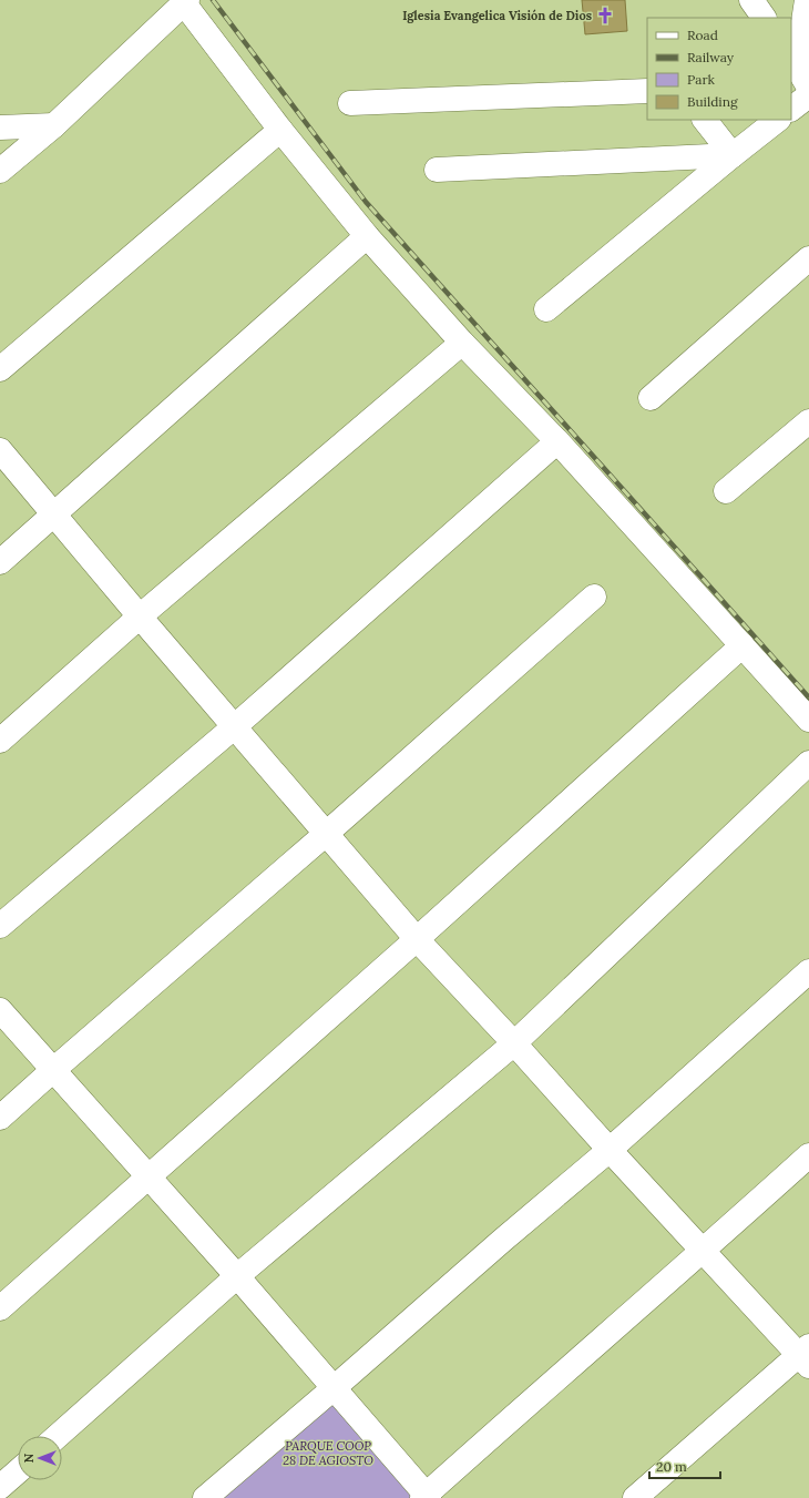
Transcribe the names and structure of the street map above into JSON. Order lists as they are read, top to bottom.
{
  "parks": ["PARQUE COOP 28 DE AGIOSTO"],
  "places": {
    "church": ["Iglesia Evangelica Visión de Dios"]
  },
  "legend": [
    "Road",
    "Railway",
    "Park",
    "Building"
  ],
  "scale_bar": "20 m",
  "north": "left"
}
